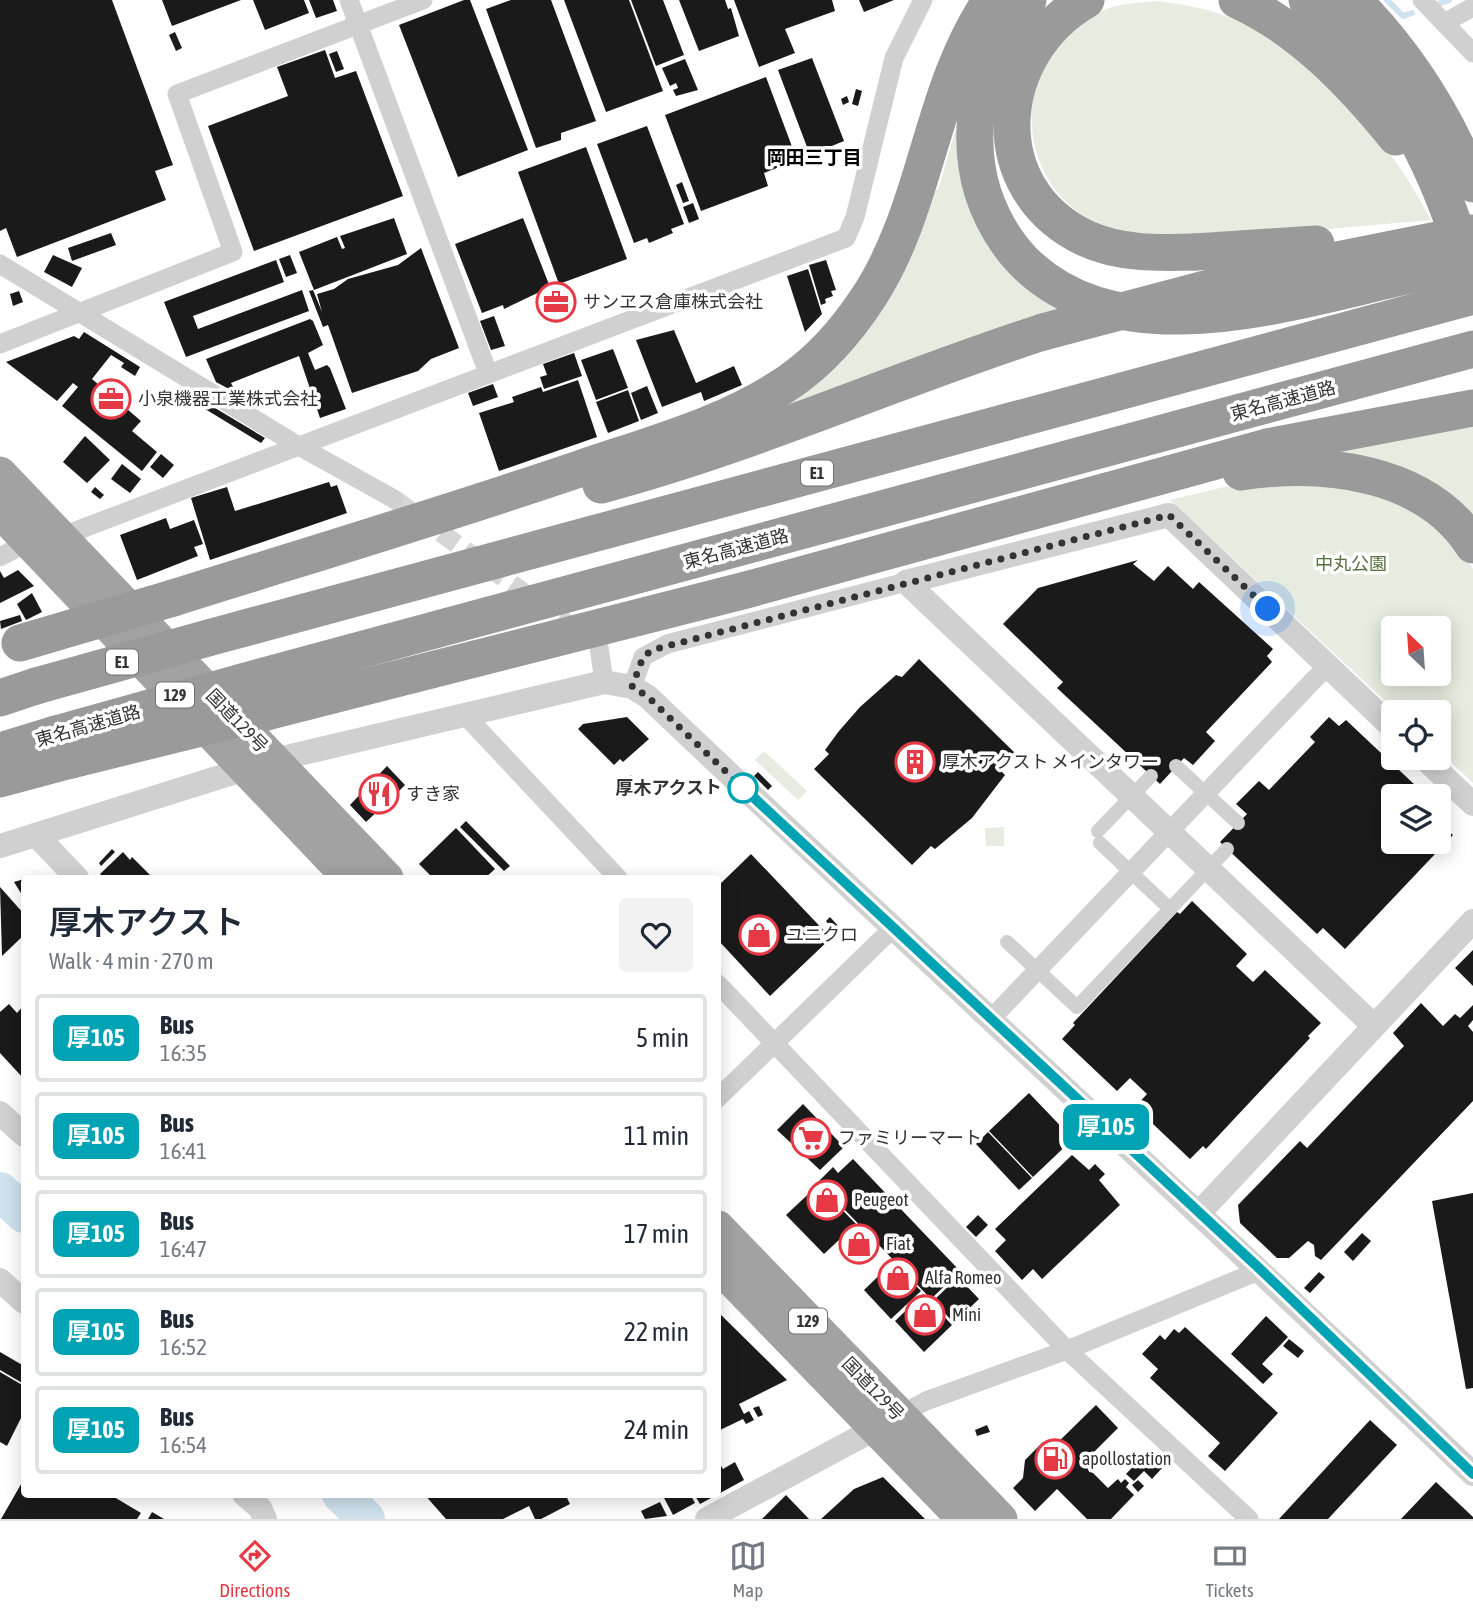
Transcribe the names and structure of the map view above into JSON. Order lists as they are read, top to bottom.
{
  "streets": {
    "highway": [
      "東名高速道路",
      "E1",
      "129",
      "国道129号"
    ]
  },
  "districts": ["岡田三丁目"],
  "parks": ["中丸公園"],
  "places": {
    "office": ["サンヱス倉庫株式会社", "小泉機器工業株式会社"],
    "building": ["厚木アクスト メインタワー"],
    "other": ["厚木アクスト"],
    "restaurant": ["すき家"],
    "shop": [
      "ユニクロ",
      "Peugeot",
      "Fiat",
      "Alfa Romeo",
      "Mini"
    ],
    "supermarket": ["ファミリーマート"],
    "fuel station": ["apollostation"]
  },
  "lines": ["bus line 厚105"],
  "north": "top left",
  "page": {
    "on_map": "厚105",
    "heading": ["厚木アクスト", "Walk · 4 min · 270 m"],
    "list": [
      {
        "mark": "厚105",
        "name": "Bus",
        "note": "16:35",
        "value": "5 min"
      },
      {
        "mark": "厚105",
        "name": "Bus",
        "note": "16:41",
        "value": "11 min"
      },
      {
        "mark": "厚105",
        "name": "Bus",
        "note": "16:47",
        "value": "17 min"
      },
      {
        "mark": "厚105",
        "name": "Bus",
        "note": "16:52",
        "value": "22 min"
      },
      {
        "mark": "厚105",
        "name": "Bus",
        "note": "16:54",
        "value": "24 min"
      }
    ],
    "tabs": ["Directions", "Map", "Tickets"]
  }
}
